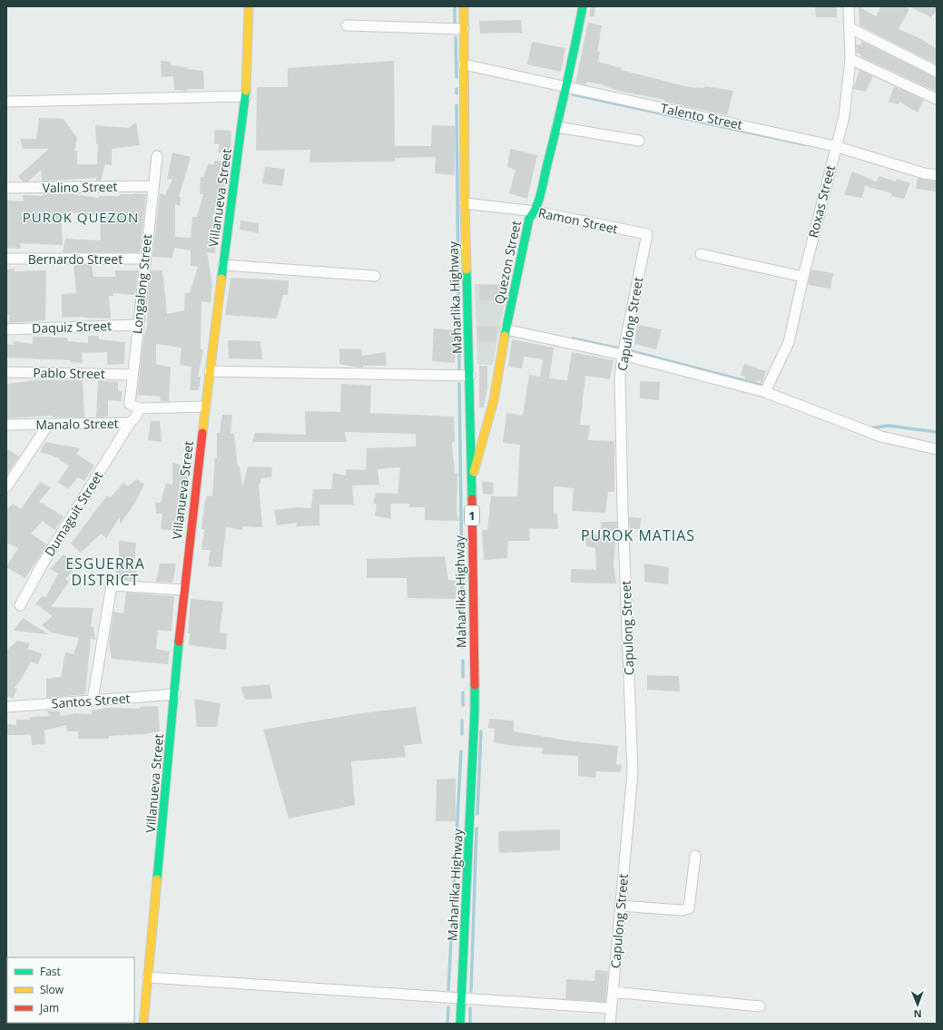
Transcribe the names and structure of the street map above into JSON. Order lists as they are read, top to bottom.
{
  "streets": {
    "street": [
      "Talento Street",
      "Valino Street",
      "Villanueva Street",
      "Roxas Street",
      "Ramon Street",
      "Bernardo Street",
      "Quezon Street",
      "Longalong Street",
      "Maharlika Highway",
      "Capulong Street",
      "Daquiz Street",
      "Pablo Street",
      "Manalo Street",
      "Dumaguit Street",
      "1",
      "Santos Street"
    ]
  },
  "crossings": [
    ["Talento Street", "Roxas Street"],
    ["Talento Street", "Quezon Street"],
    ["Talento Street", "Maharlika Highway"],
    ["Valino Street", "Longalong Street"],
    ["Villanueva Street", "Santos Street"],
    ["Ramon Street", "Quezon Street"],
    ["Ramon Street", "Maharlika Highway"],
    ["Ramon Street", "Capulong Street"],
    ["Bernardo Street", "Longalong Street"],
    ["Quezon Street", "Maharlika Highway"],
    ["Longalong Street", "Daquiz Street"],
    ["Longalong Street", "Pablo Street"],
    ["Longalong Street", "Manalo Street"],
    ["Manalo Street", "Dumaguit Street"]
  ],
  "districts": ["PUROK QUEZON", "PUROK MATIAS", "ESGUERRA DISTRICT"],
  "legend": ["Fast", "Slow", "Jam"],
  "north": "bottom"
}
